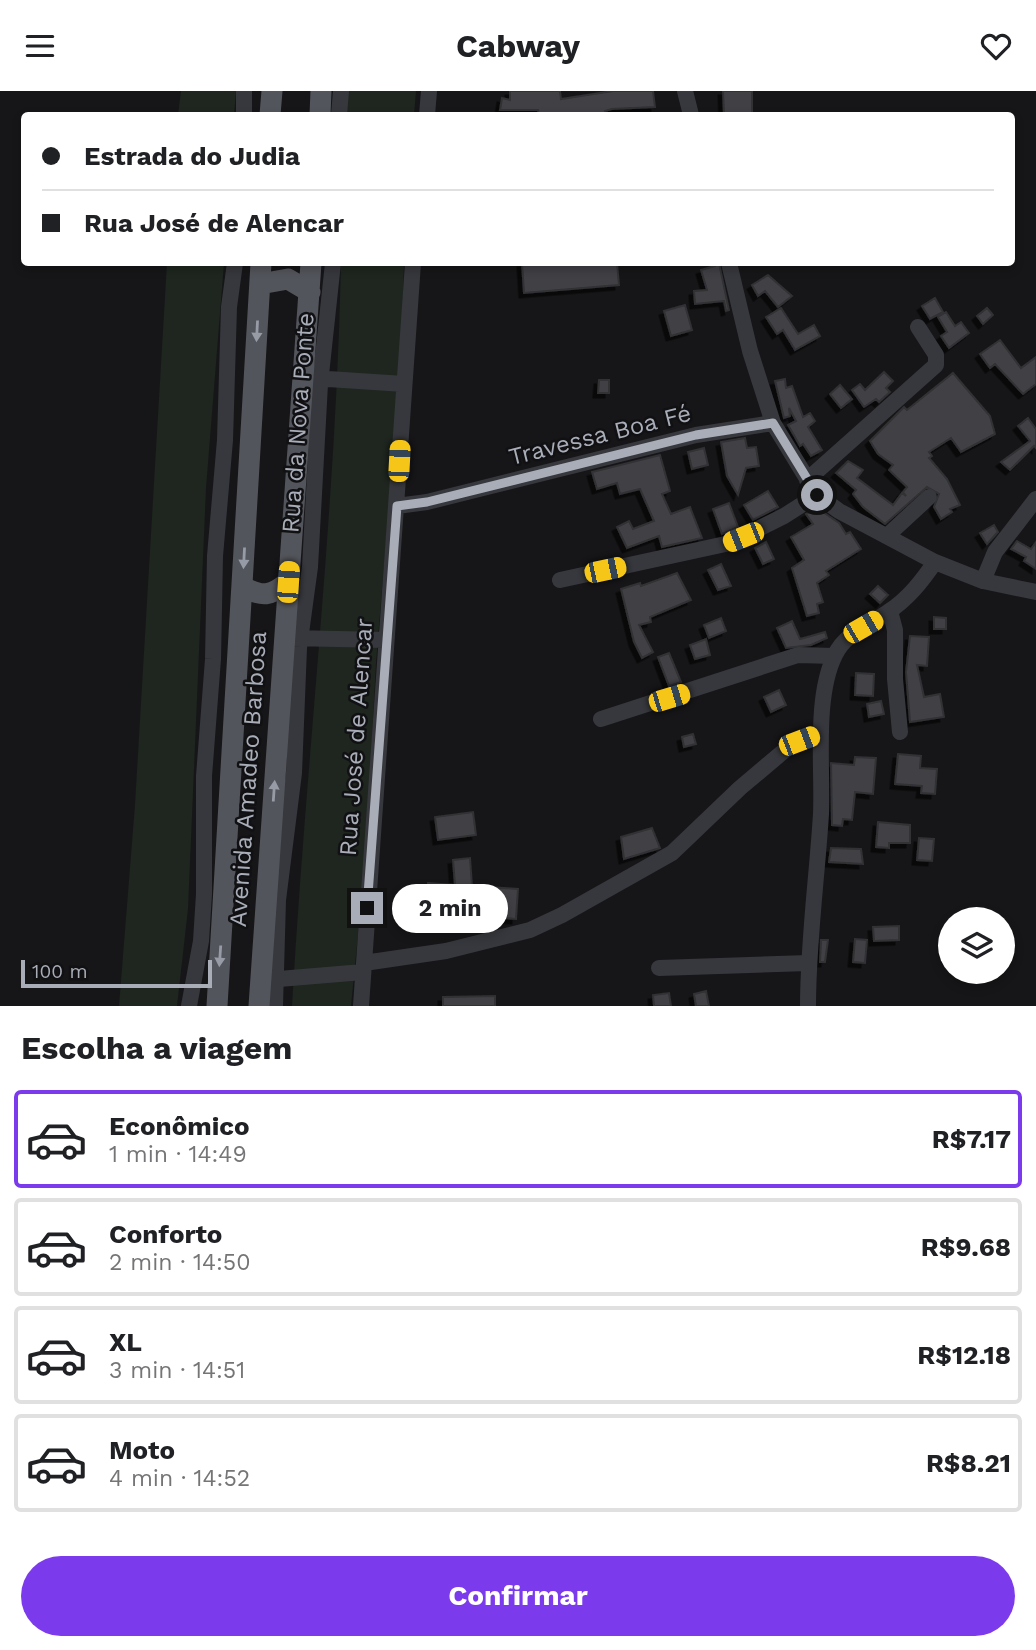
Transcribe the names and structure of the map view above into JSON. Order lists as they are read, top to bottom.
{
  "streets": {
    "main road": ["Avenida Amadeo Barbosa"],
    "street": ["Rua da Nova Ponte", "Travessa Boa Fé", "Rua José de Alencar"]
  },
  "crossings": [
    ["Rua da Nova Ponte", "Avenida Amadeo Barbosa"],
    ["Travessa Boa Fé", "Rua José de Alencar"]
  ],
  "scale_bar": "100 m",
  "page": {
    "header": "Cabway",
    "banner": ["Estrada do Judia", "Rua José de Alencar"],
    "bubble": "2 min",
    "scale": "100 m",
    "heading": "Escolha a viagem",
    "list": [
      {
        "name": "Econômico",
        "note": "1 min · 14:49",
        "value": "R$7.17"
      },
      {
        "name": "Conforto",
        "note": "2 min · 14:50",
        "value": "R$9.68"
      },
      {
        "name": "XL",
        "note": "3 min · 14:51",
        "value": "R$12.18"
      },
      {
        "name": "Moto",
        "note": "4 min · 14:52",
        "value": "R$8.21"
      }
    ],
    "buttons": "Confirmar"
  }
}
